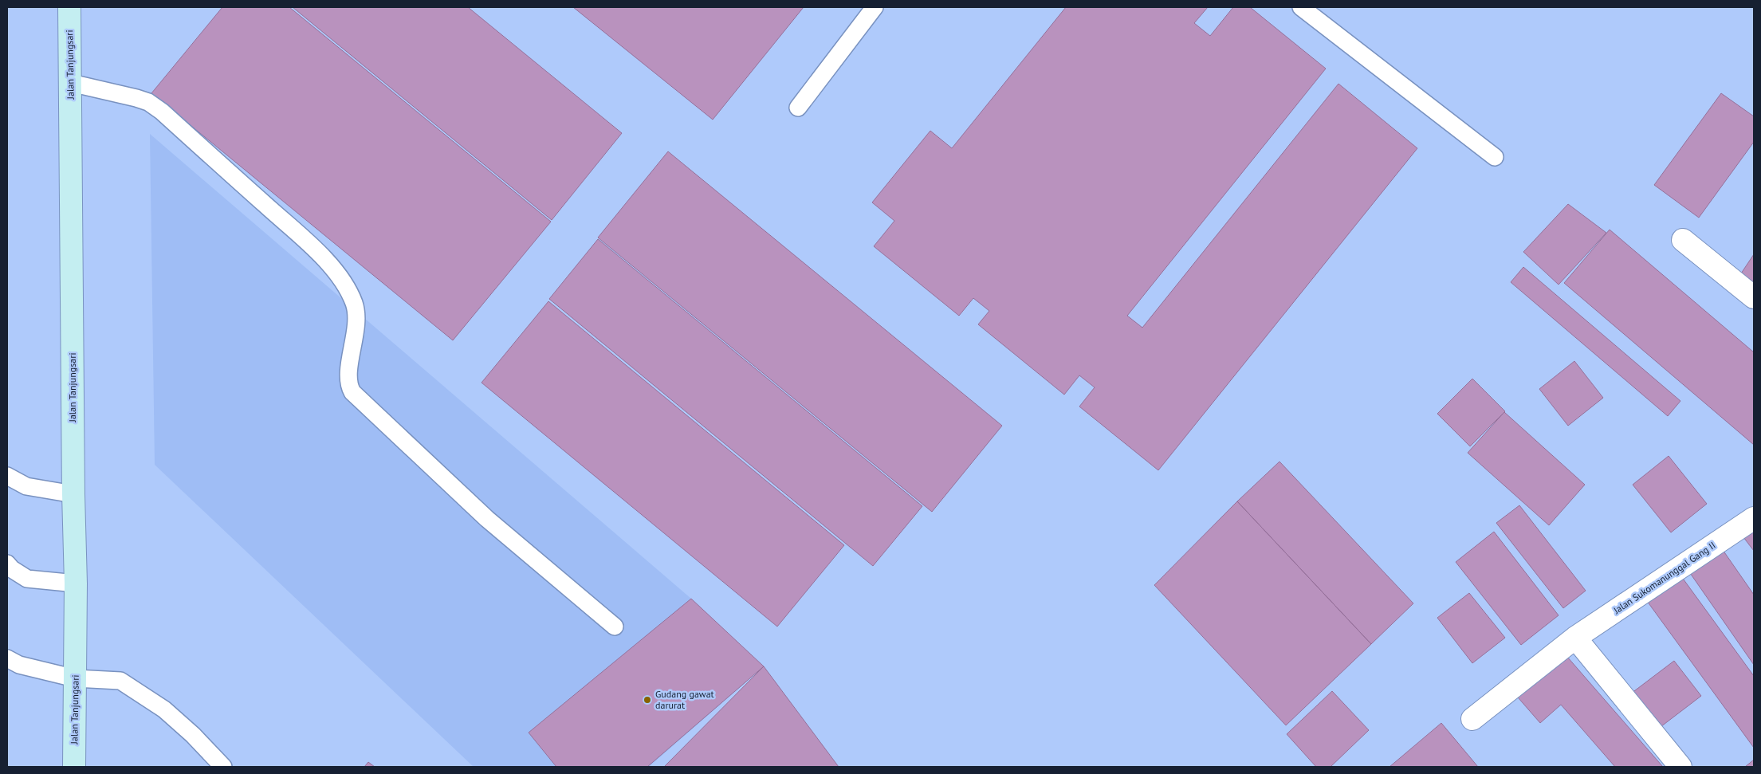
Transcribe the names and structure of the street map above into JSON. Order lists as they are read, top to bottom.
{
  "streets": {
    "main road": ["Jalan Tanjungsari"],
    "street": ["Jalan Sukomanunggal Gang II"]
  },
  "places": ["Gudang gawat darurat"]
}
